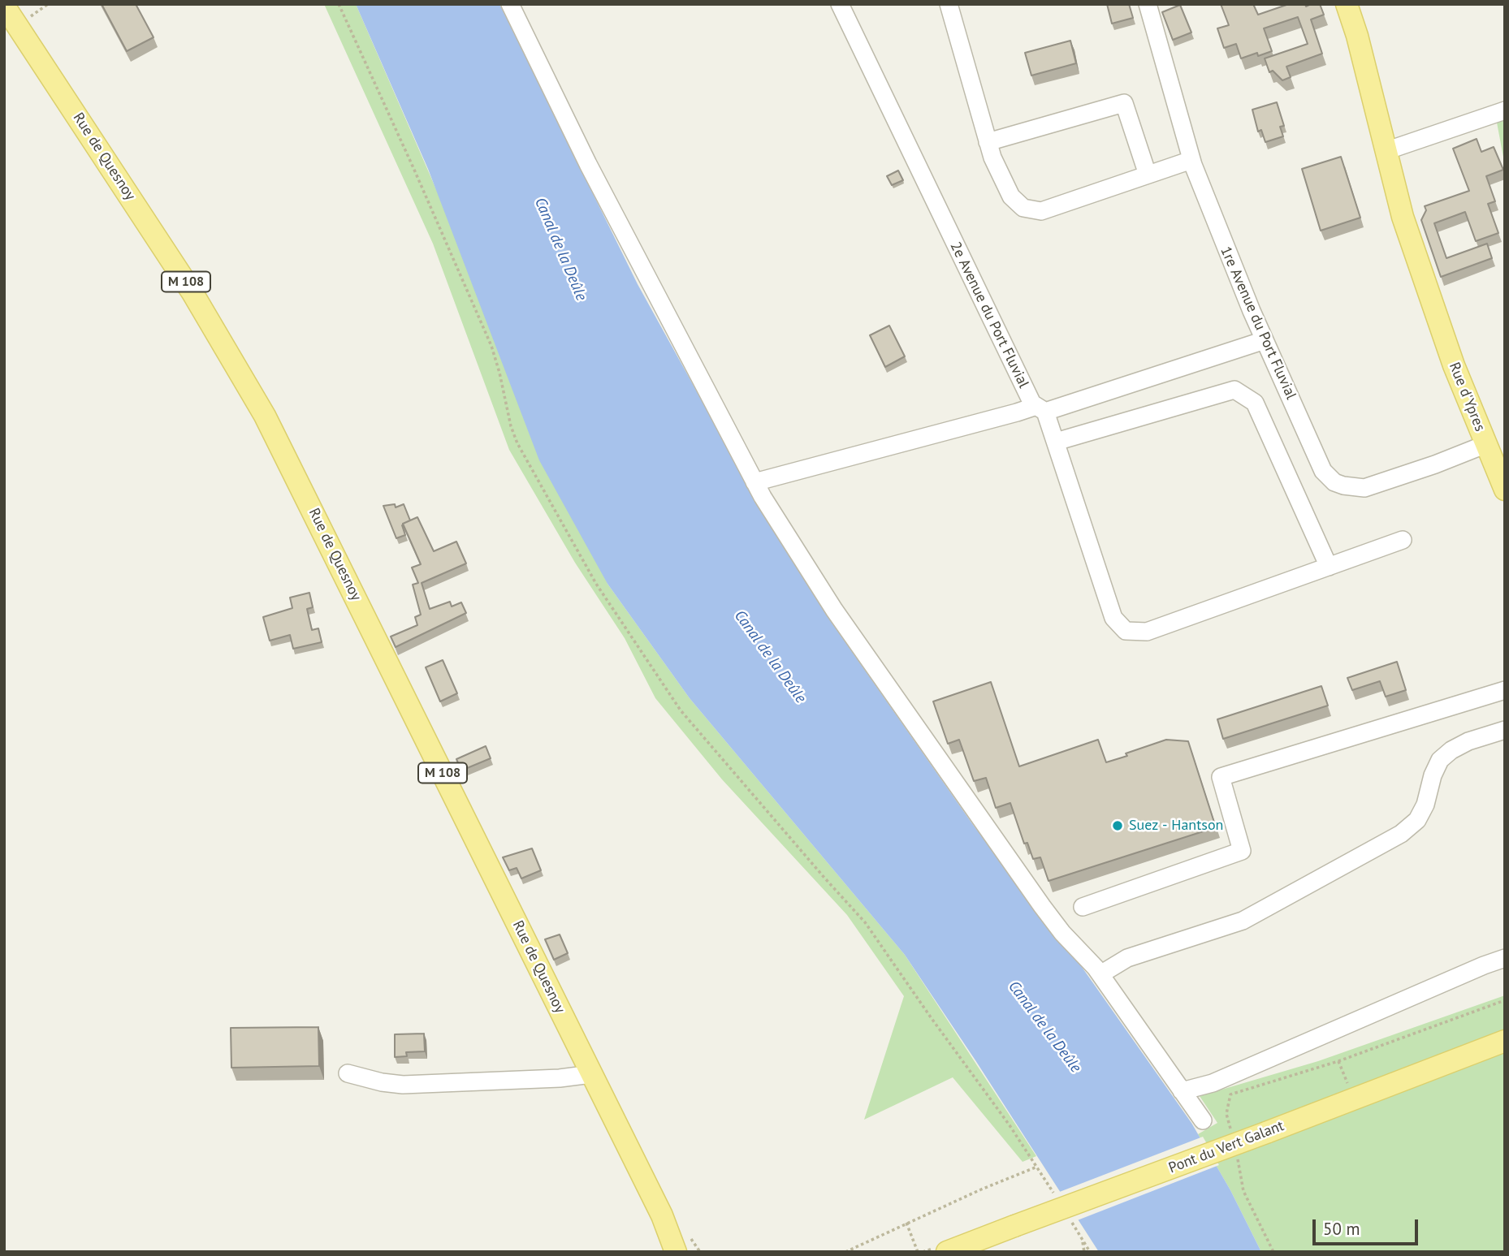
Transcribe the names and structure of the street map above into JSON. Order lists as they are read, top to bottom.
{
  "streets": {
    "main road": [
      "Rue de Quesnoy",
      "M 108",
      "Rue d'Ypres",
      "Pont du Vert Galant"
    ],
    "street": ["2e Avenue du Port Fluvial", "1re Avenue du Port Fluvial"]
  },
  "crossings": [
    ["Rue de Quesnoy", "M 108"],
    ["1re Avenue du Port Fluvial", "Rue d'Ypres"]
  ],
  "water": ["Canal de la Deûle"],
  "places": ["Suez - Hantson"],
  "scale_bar": "50 m"
}
